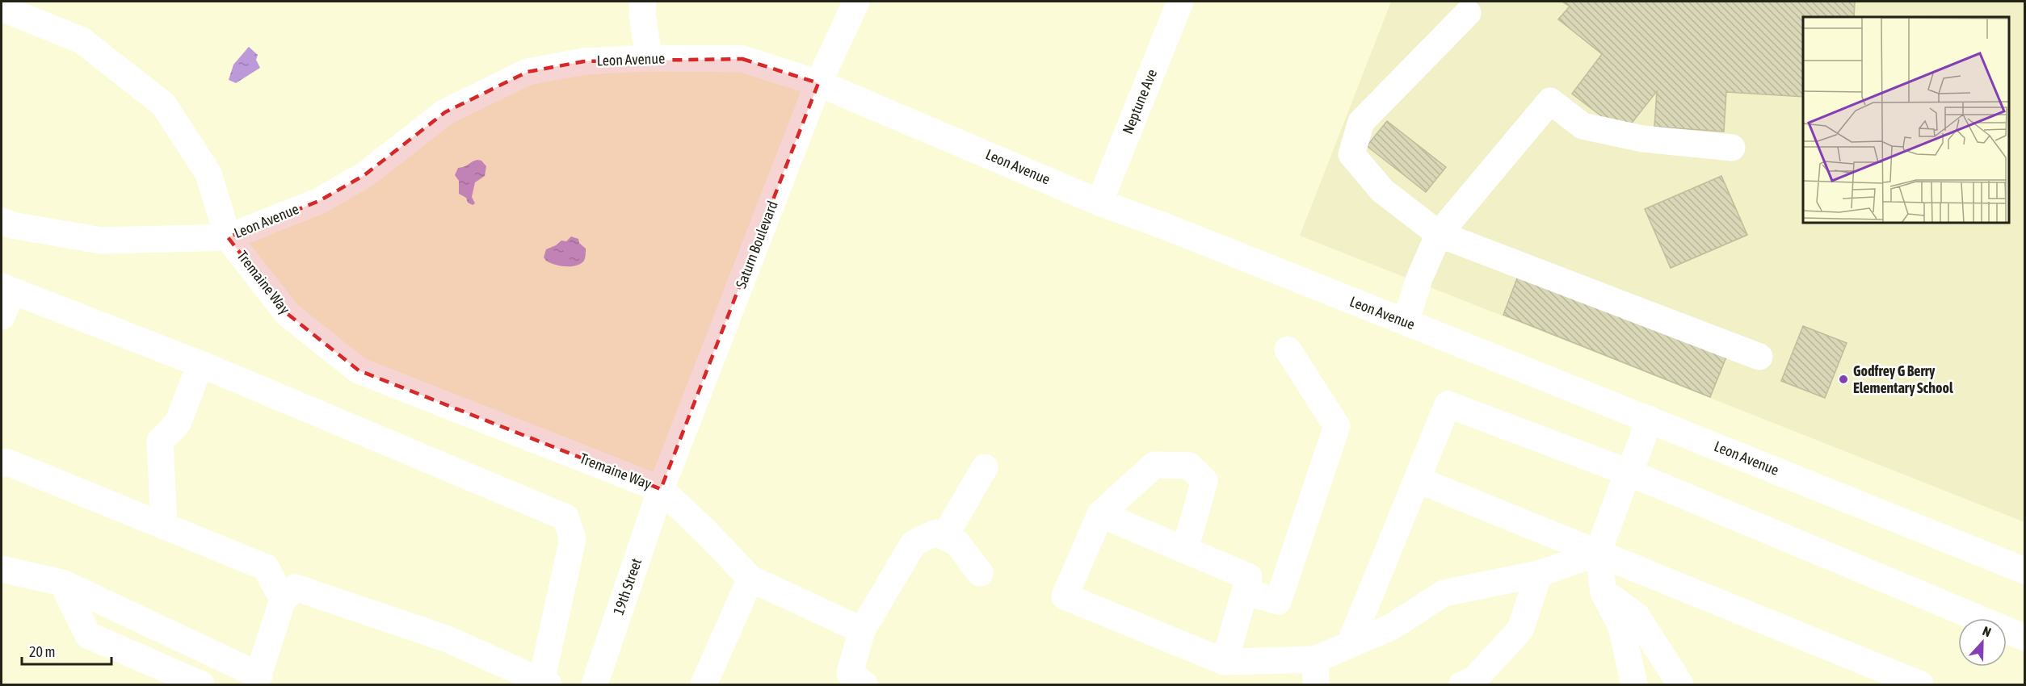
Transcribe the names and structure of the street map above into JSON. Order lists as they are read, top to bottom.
{
  "streets": {
    "street": [
      "Leon Avenue",
      "Neptune Ave",
      "Saturn Boulevard",
      "Tremaine Way",
      "19th Street"
    ]
  },
  "crossings": [
    ["Leon Avenue", "Neptune Ave"],
    ["Leon Avenue", "Saturn Boulevard"],
    ["Leon Avenue", "Tremaine Way"],
    ["Saturn Boulevard", "Tremaine Way"],
    ["Saturn Boulevard", "19th Street"],
    ["Tremaine Way", "19th Street"]
  ],
  "places": ["Godfrey G Berry Elementary School"],
  "scale_bar": "20 m",
  "north": "top"
}
